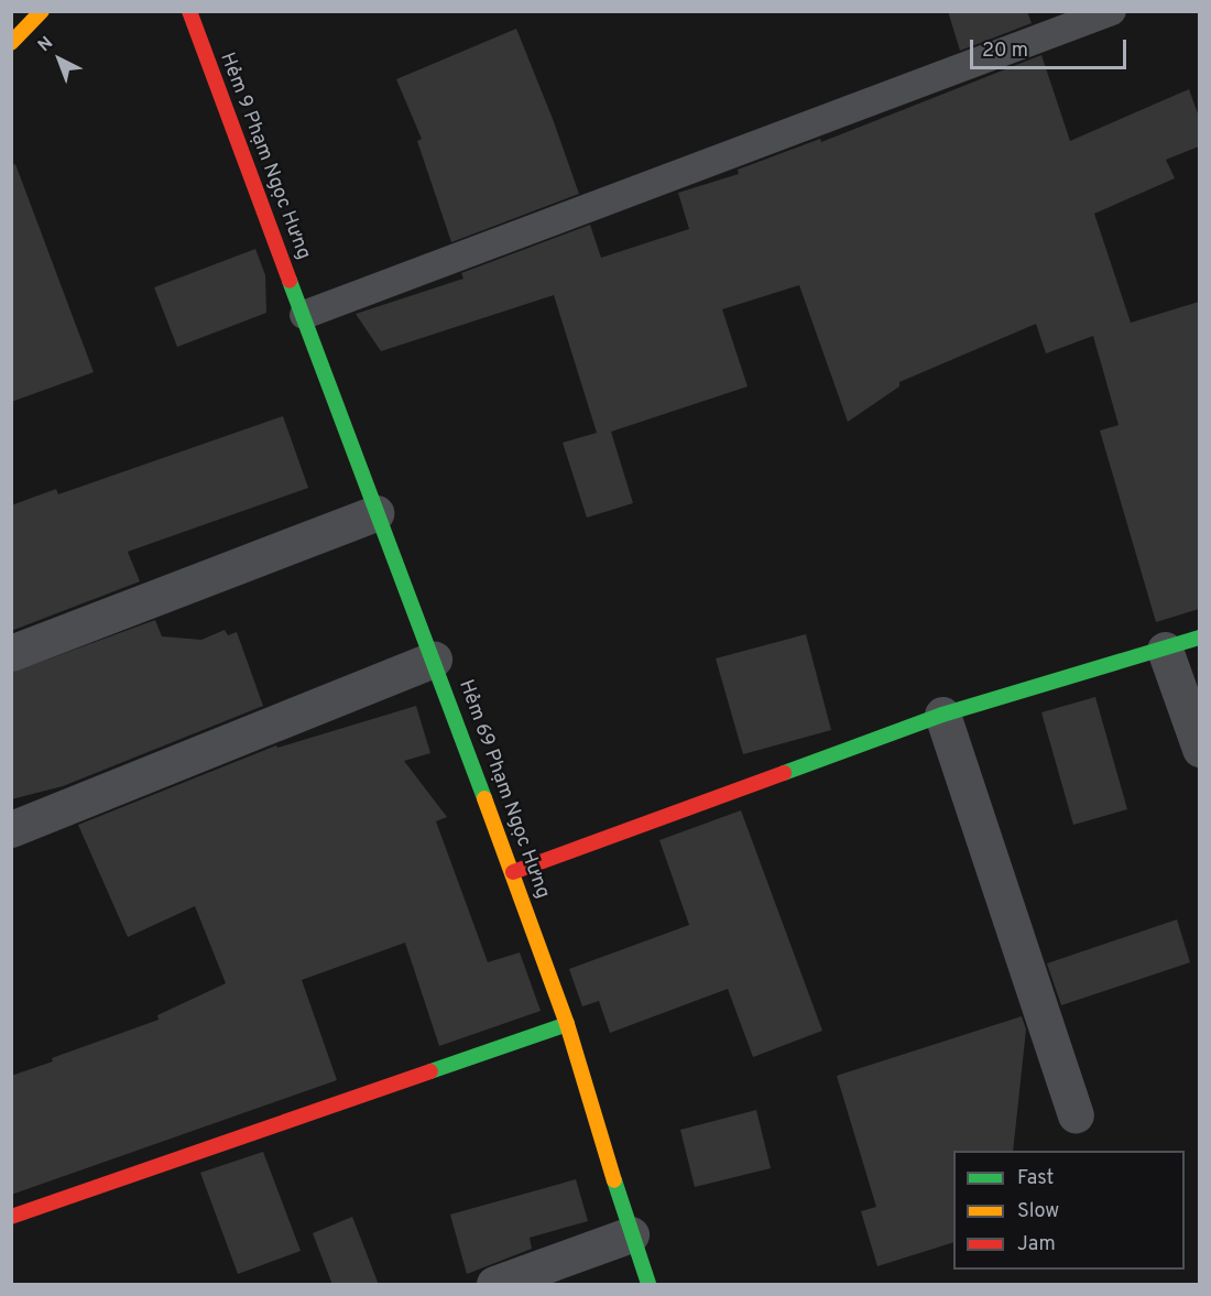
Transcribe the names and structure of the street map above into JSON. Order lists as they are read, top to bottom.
{
  "streets": {
    "street": ["Hẻm 9 Phạm Ngọc Hưng", "Hẻm 69 Phạm Ngọc Hưng"]
  },
  "crossings": [
    ["Hẻm 9 Phạm Ngọc Hưng", "Hẻm 69 Phạm Ngọc Hưng"]
  ],
  "legend": ["Fast", "Slow", "Jam"],
  "scale_bar": "20 m",
  "north": "top left"
}
